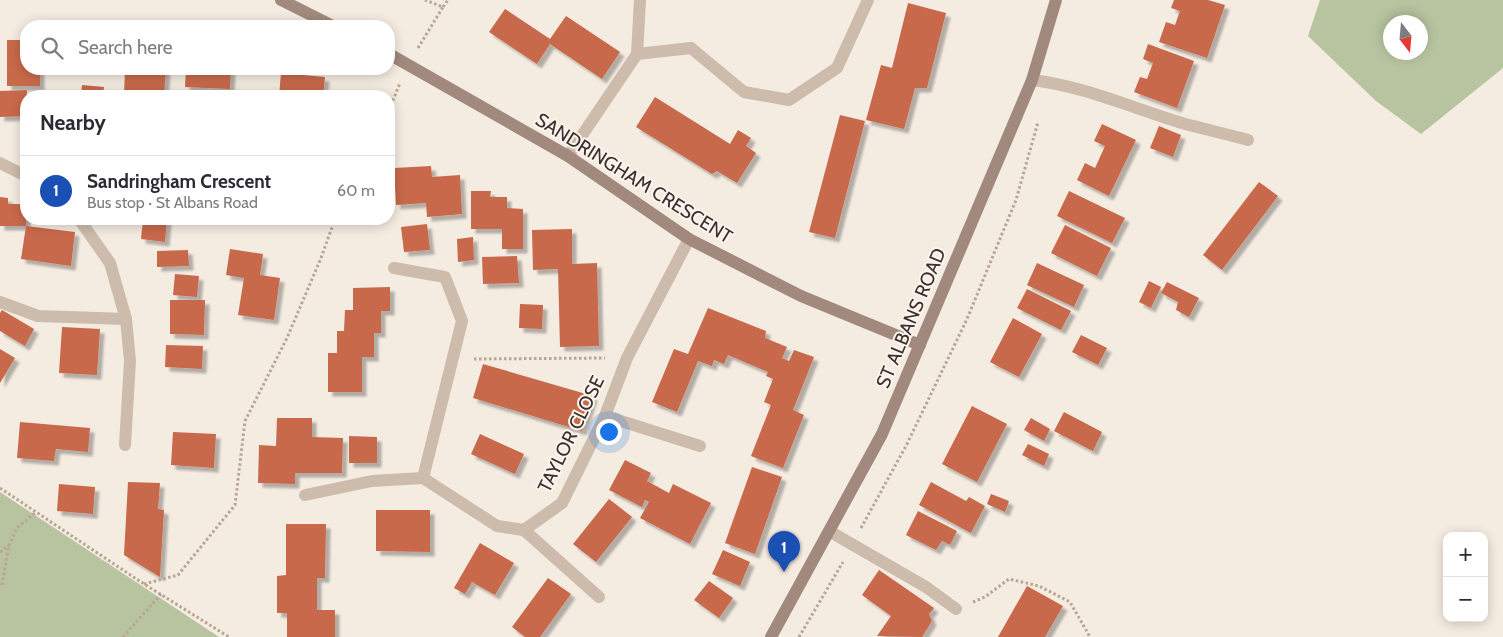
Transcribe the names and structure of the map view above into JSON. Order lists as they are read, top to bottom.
{
  "streets": {
    "main road": ["SANDRINGHAM CRESCENT", "ST ALBANS ROAD"],
    "street": ["TAYLOR CLOSE"]
  },
  "crossings": [
    ["SANDRINGHAM CRESCENT", "ST ALBANS ROAD"],
    ["SANDRINGHAM CRESCENT", "TAYLOR CLOSE"]
  ],
  "north": "bottom",
  "page": {
    "search": "Search here",
    "heading": "Nearby",
    "list": [
      {
        "mark": "1",
        "name": "Sandringham Crescent",
        "note": "Bus stop · St Albans Road",
        "value": "60 m"
      }
    ],
    "pins": "1",
    "map_buttons": ["+", "−"]
  }
}
